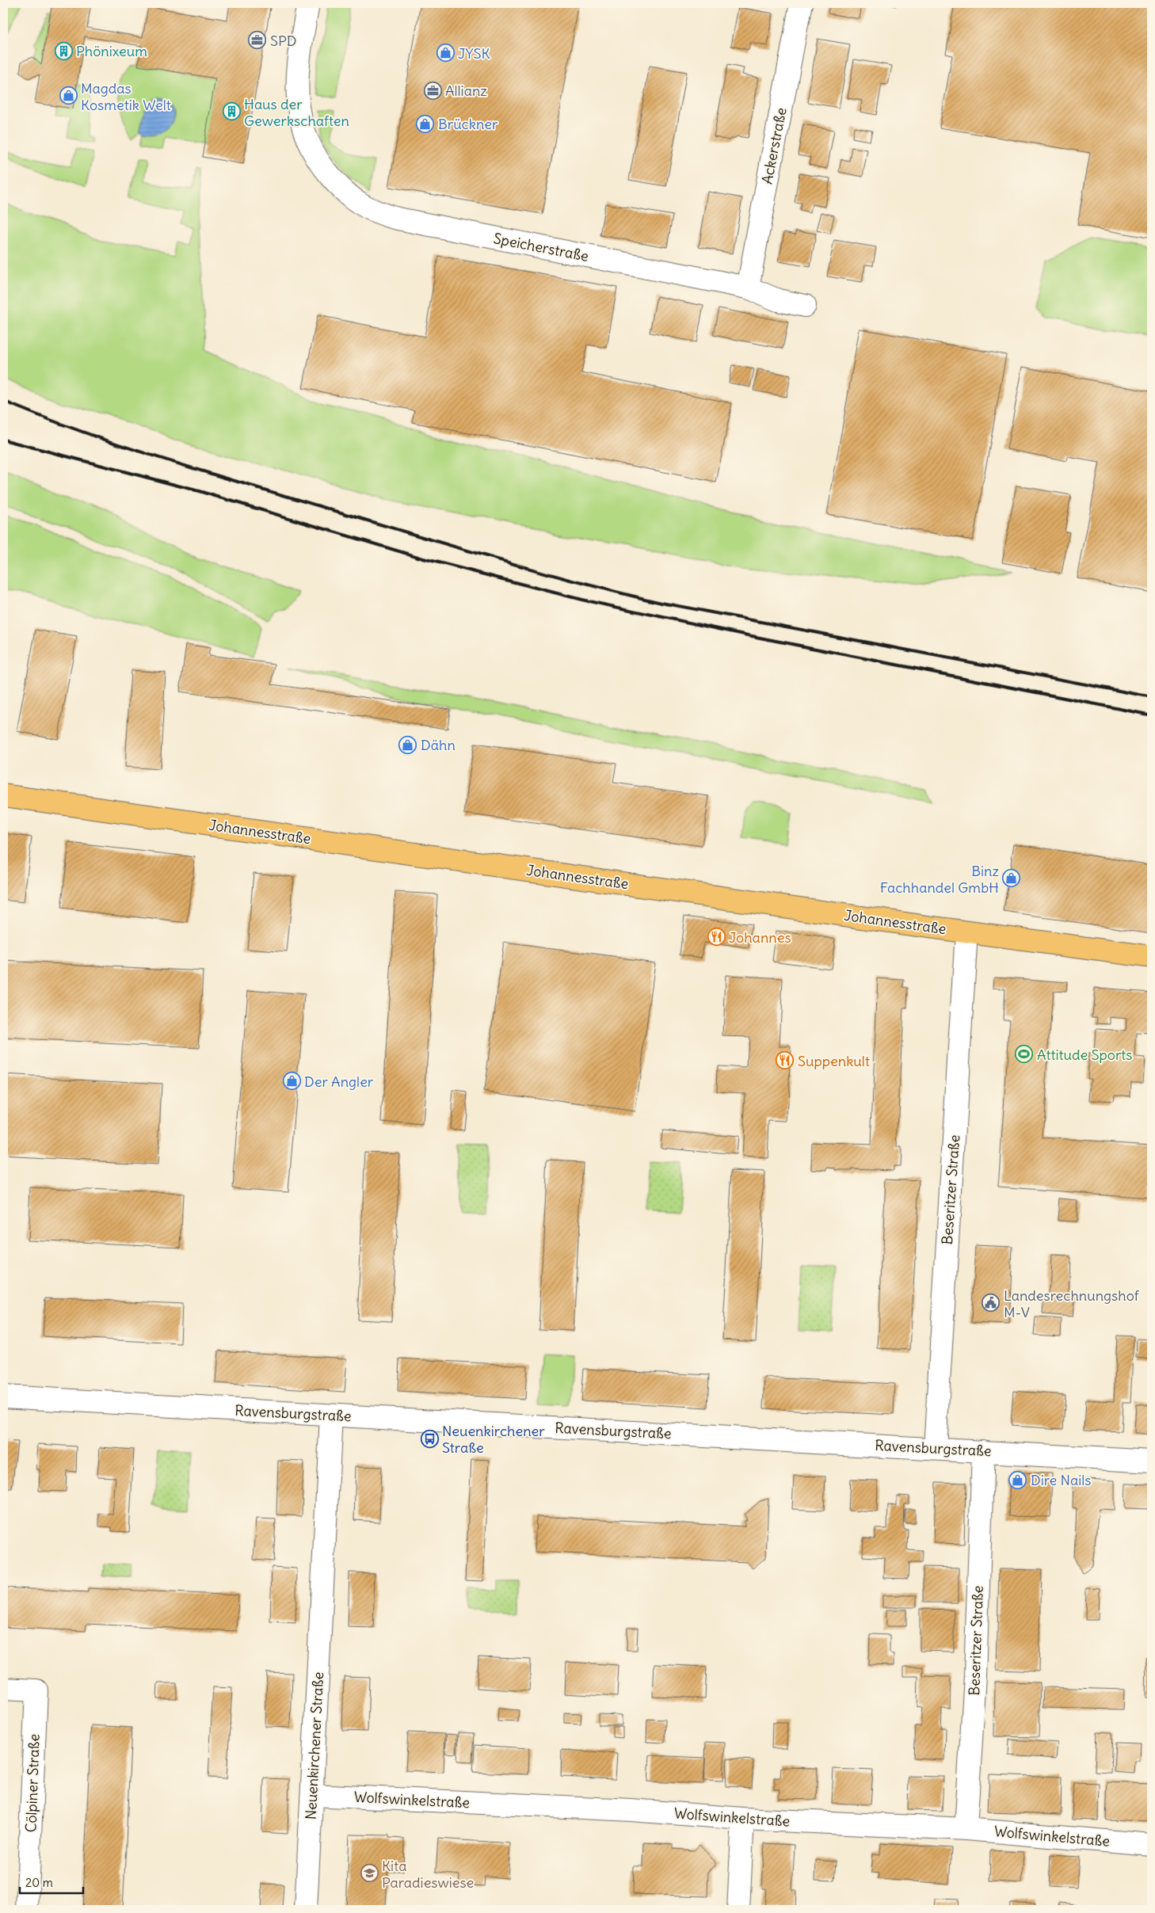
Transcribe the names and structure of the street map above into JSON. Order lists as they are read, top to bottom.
{
  "streets": {
    "main road": ["Johannesstraße"],
    "street": [
      "Ackerstraße",
      "Speicherstraße",
      "Beseritzer Straße",
      "Ravensburgstraße",
      "Neuenkirchener Straße",
      "Cölpiner Straße",
      "Wolfswinkelstraße"
    ]
  },
  "crossings": [
    ["Ackerstraße", "Speicherstraße"],
    ["Johannesstraße", "Beseritzer Straße"],
    ["Beseritzer Straße", "Ravensburgstraße"],
    ["Beseritzer Straße", "Wolfswinkelstraße"],
    ["Ravensburgstraße", "Neuenkirchener Straße"],
    ["Neuenkirchener Straße", "Wolfswinkelstraße"]
  ],
  "places": {
    "office": ["SPD", "Allianz"],
    "building": ["Phönixeum", "Haus der Gewerkschaften"],
    "shop": [
      "JYSK",
      "Magdas Kosmetik Welt",
      "Brückner",
      "Dähn",
      "Binz Fachhandel GmbH",
      "Der Angler",
      "Dire Nails"
    ],
    "restaurant": ["Johannes", "Suppenkult"],
    "sports": ["Attitude Sports"],
    "public building": ["Landesrechnungshof M-V"],
    "bus stop": ["Neuenkirchener Straße"],
    "school or university": ["Kita Paradieswiese"]
  },
  "scale_bar": "20 m"
}
